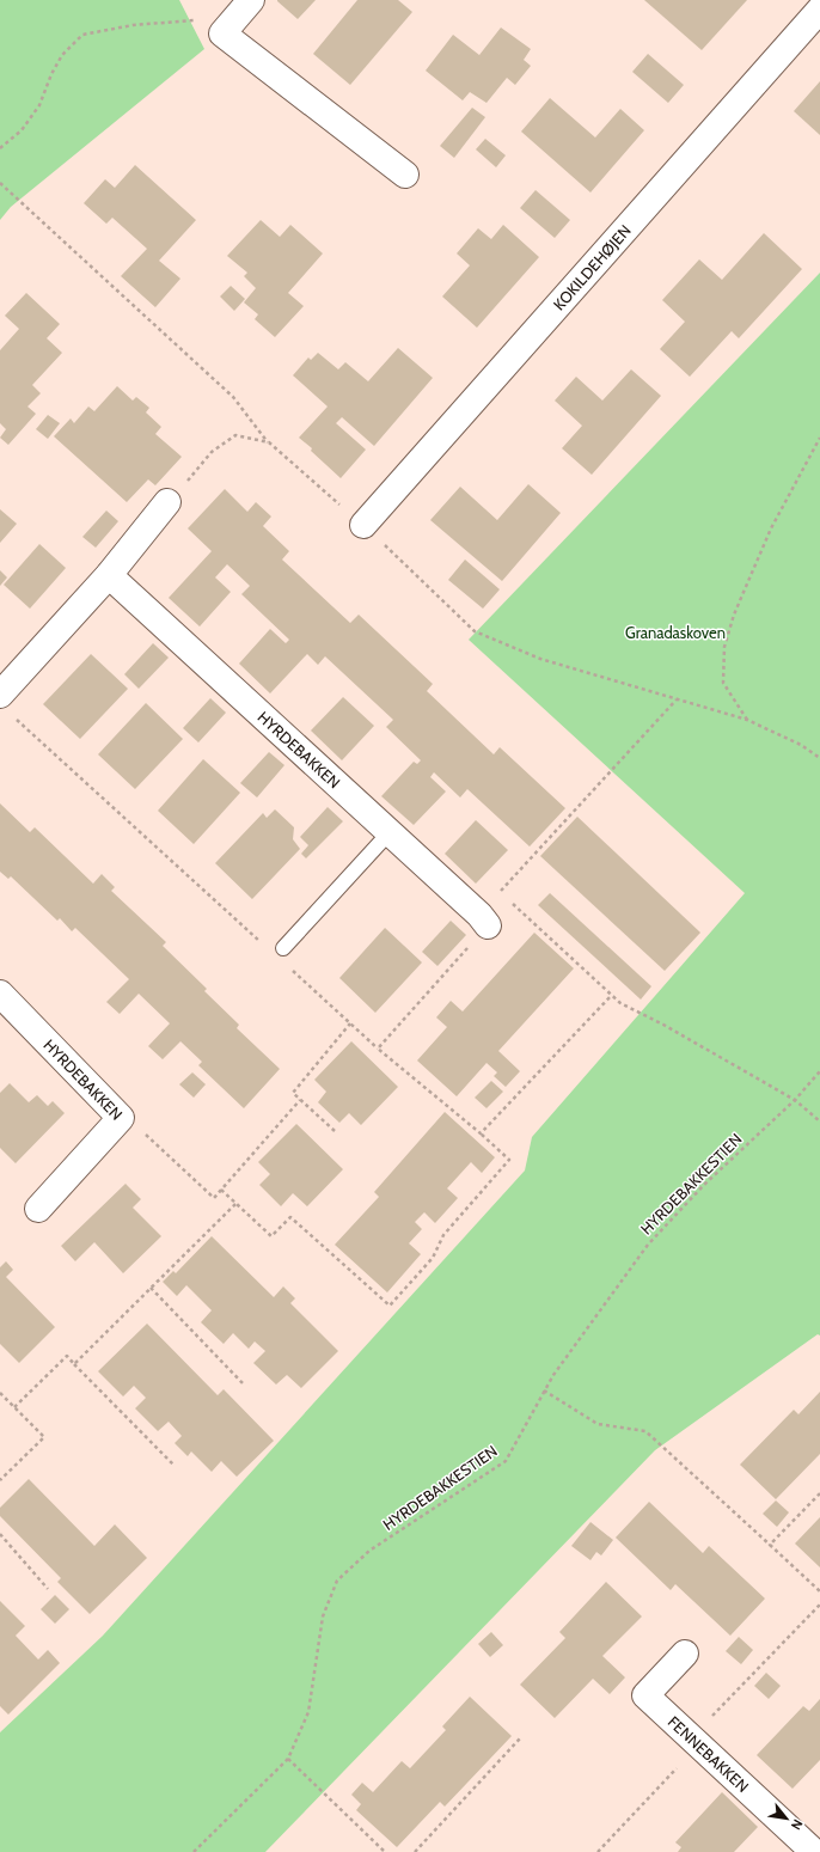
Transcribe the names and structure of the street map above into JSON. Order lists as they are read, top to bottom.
{
  "streets": {
    "street": ["KOKILDEHØJEN", "HYRDEBAKKEN", "FENNEBAKKEN"],
    "path": ["HYRDEBAKKESTIEN"]
  },
  "parks": ["Granadaskoven"],
  "north": "bottom right"
}
